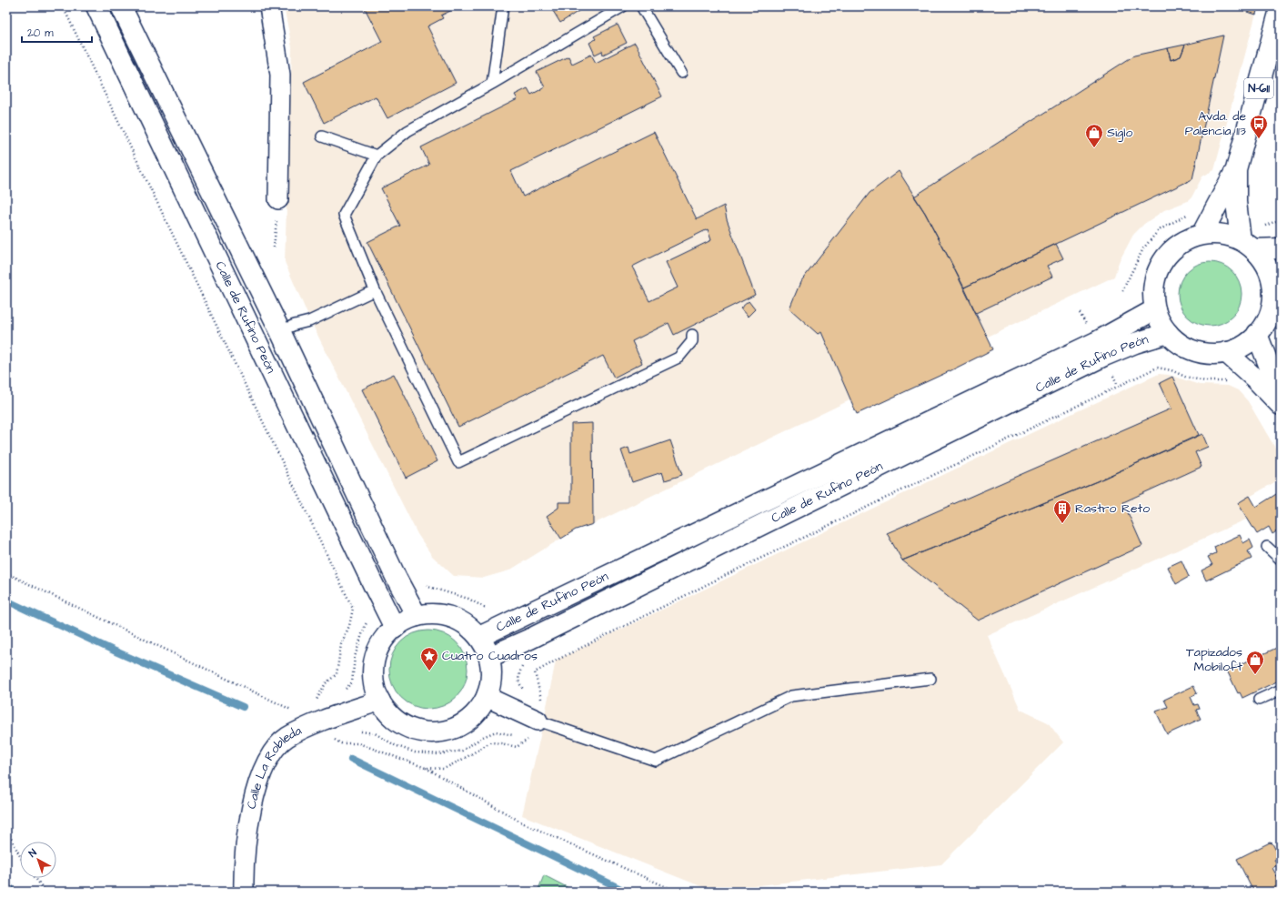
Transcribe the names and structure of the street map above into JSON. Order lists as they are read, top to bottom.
{
  "streets": {
    "main road": ["N-611", "Calle de Rufino Peón"],
    "street": ["Calle La Robleda"]
  },
  "crossings": [
    ["N-611", "Calle de Rufino Peón"],
    ["Calle de Rufino Peón", "Calle La Robleda"]
  ],
  "places": {
    "bus stop": ["Avda. de Palencia 113"],
    "shop": ["Siglo", "Tapizados Mobiloft"],
    "building": ["Rastro Reto"],
    "place": ["Cuatro Cuadros"]
  },
  "scale_bar": "20 m",
  "north": "top left"
}
